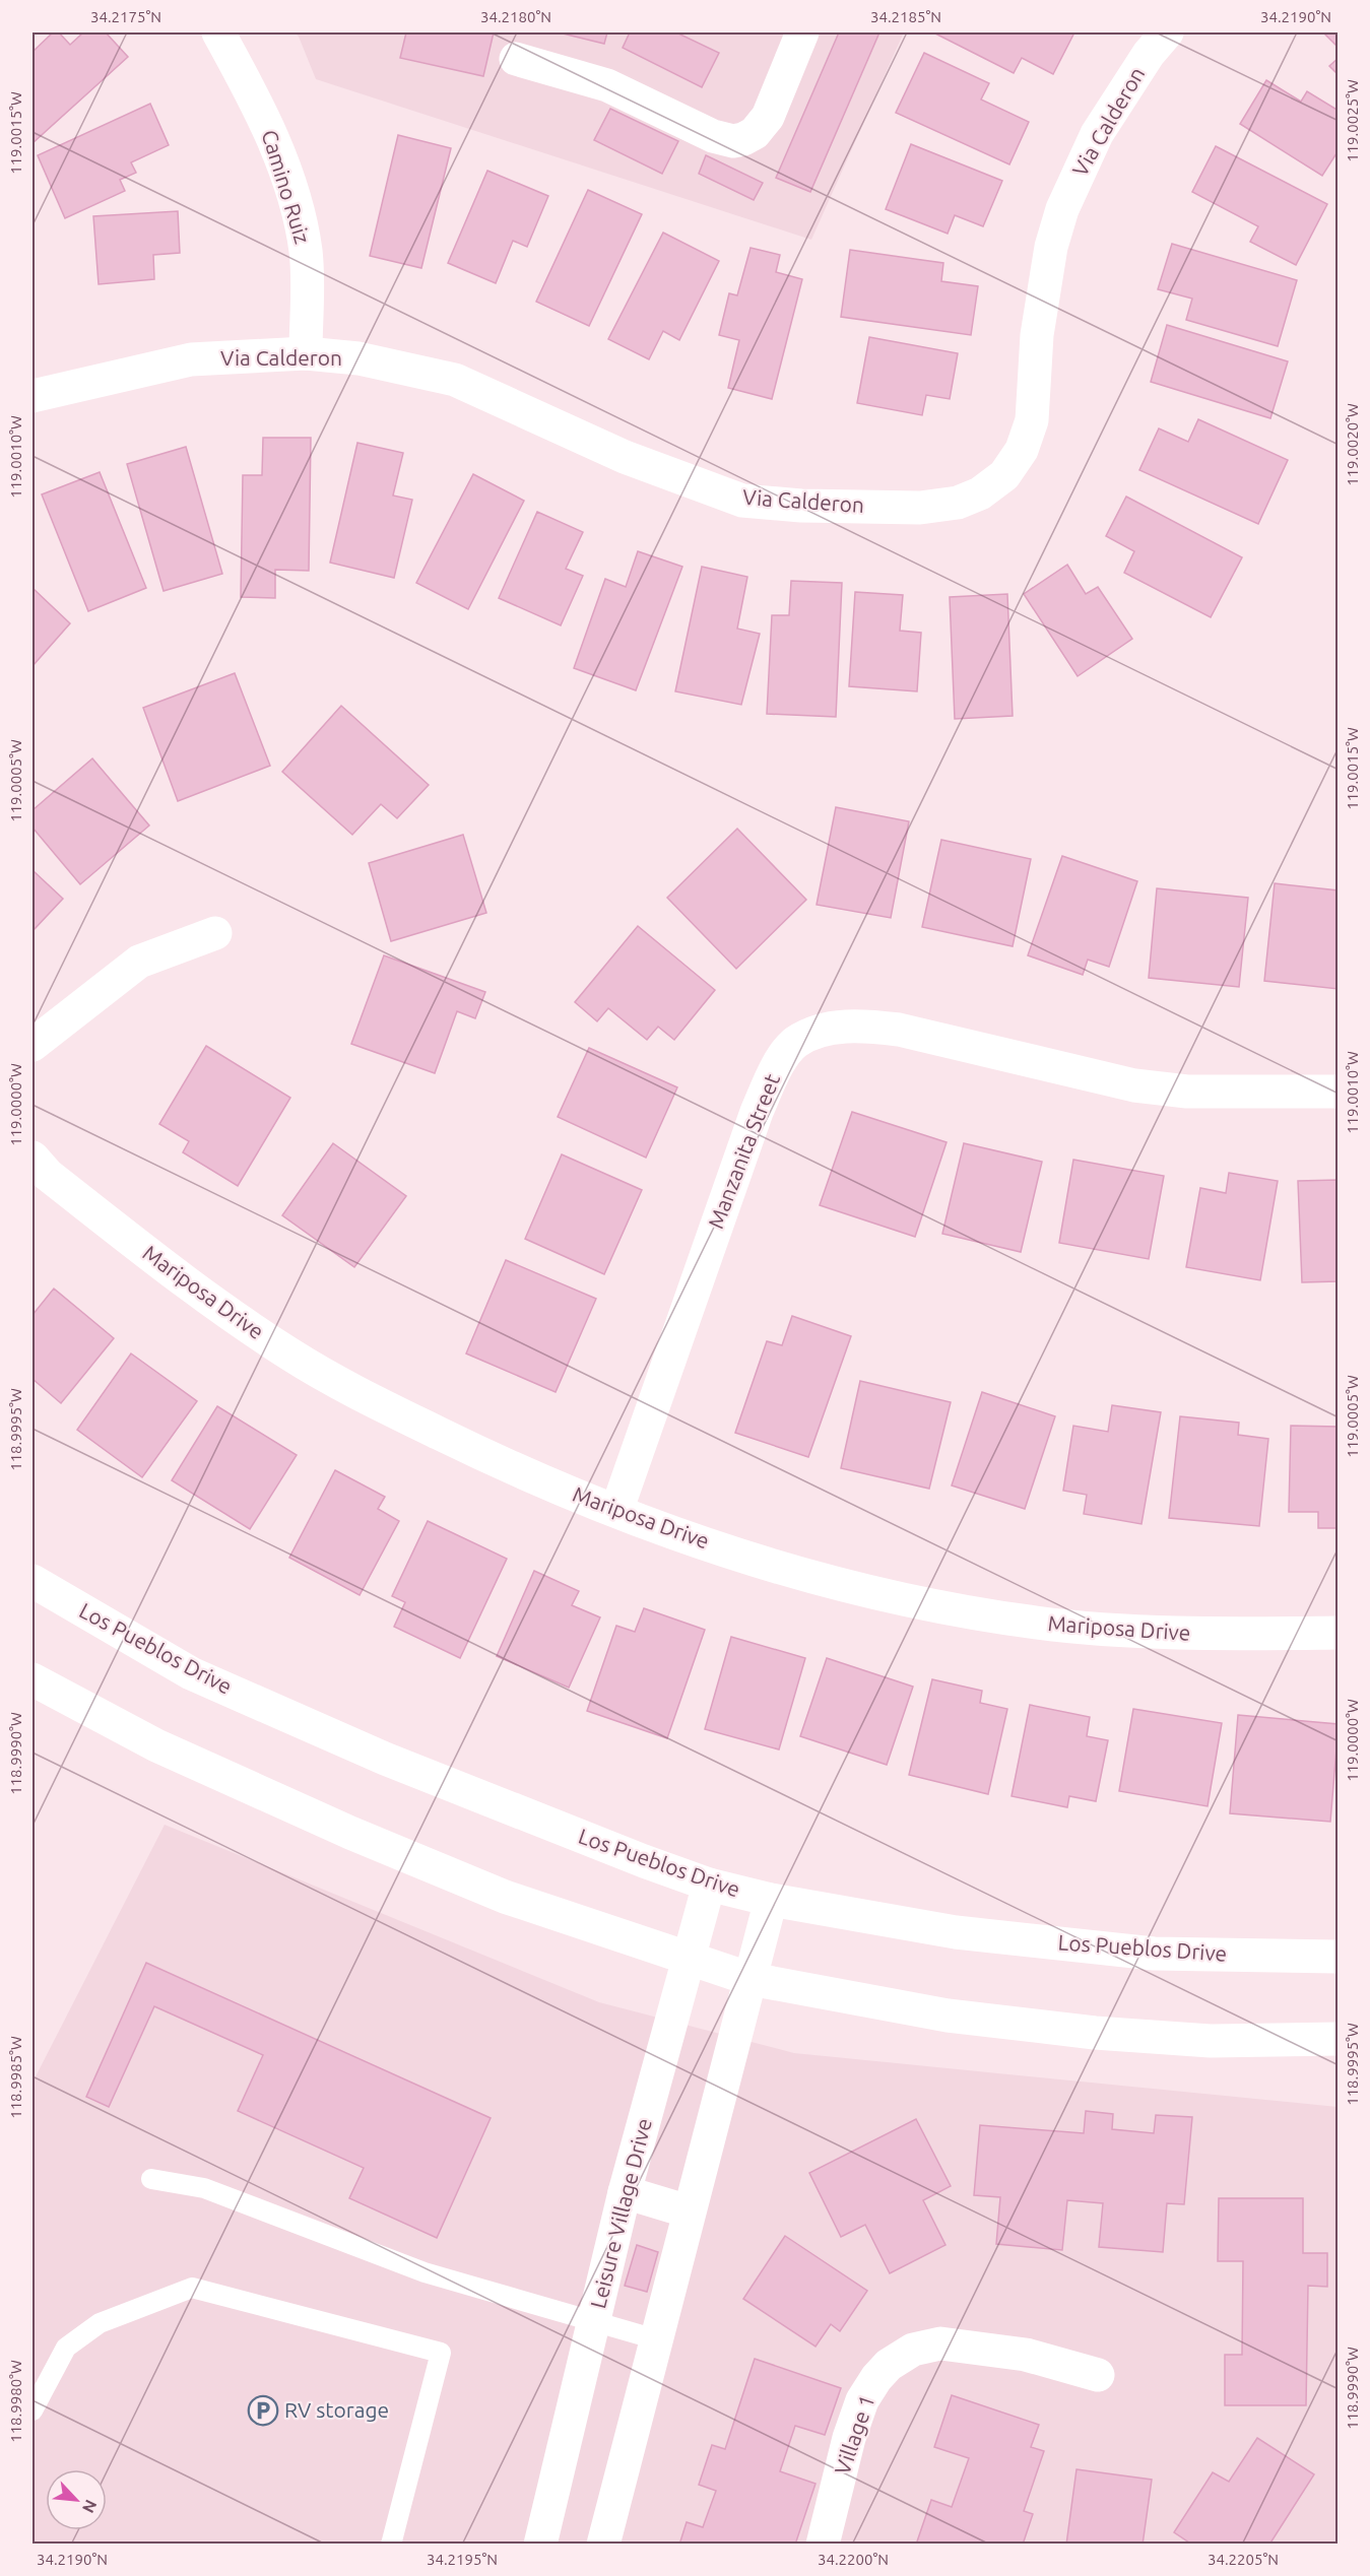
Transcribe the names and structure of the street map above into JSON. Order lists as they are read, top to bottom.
{
  "streets": {
    "street": [
      "Via Calderon",
      "Camino Ruiz",
      "Manzanita Street",
      "Mariposa Drive",
      "Los Pueblos Drive",
      "Leisure Village Drive",
      "Village 1"
    ]
  },
  "crossings": [
    ["Via Calderon", "Camino Ruiz"],
    ["Manzanita Street", "Mariposa Drive"],
    ["Los Pueblos Drive", "Leisure Village Drive"]
  ],
  "places": {
    "parking": ["RV storage"]
  },
  "north": "bottom right",
  "coordinates": [
    "34.2175°N",
    "34.2180°N",
    "34.2185°N",
    "34.2190°N",
    "119.0025°W",
    "119.0015°W",
    "119.0020°W",
    "119.0010°W",
    "119.0005°W",
    "119.0000°W",
    "118.9995°W",
    "118.9990°W",
    "118.9985°W",
    "118.9980°W",
    "34.2195°N",
    "34.2200°N",
    "34.2205°N"
  ]
}
